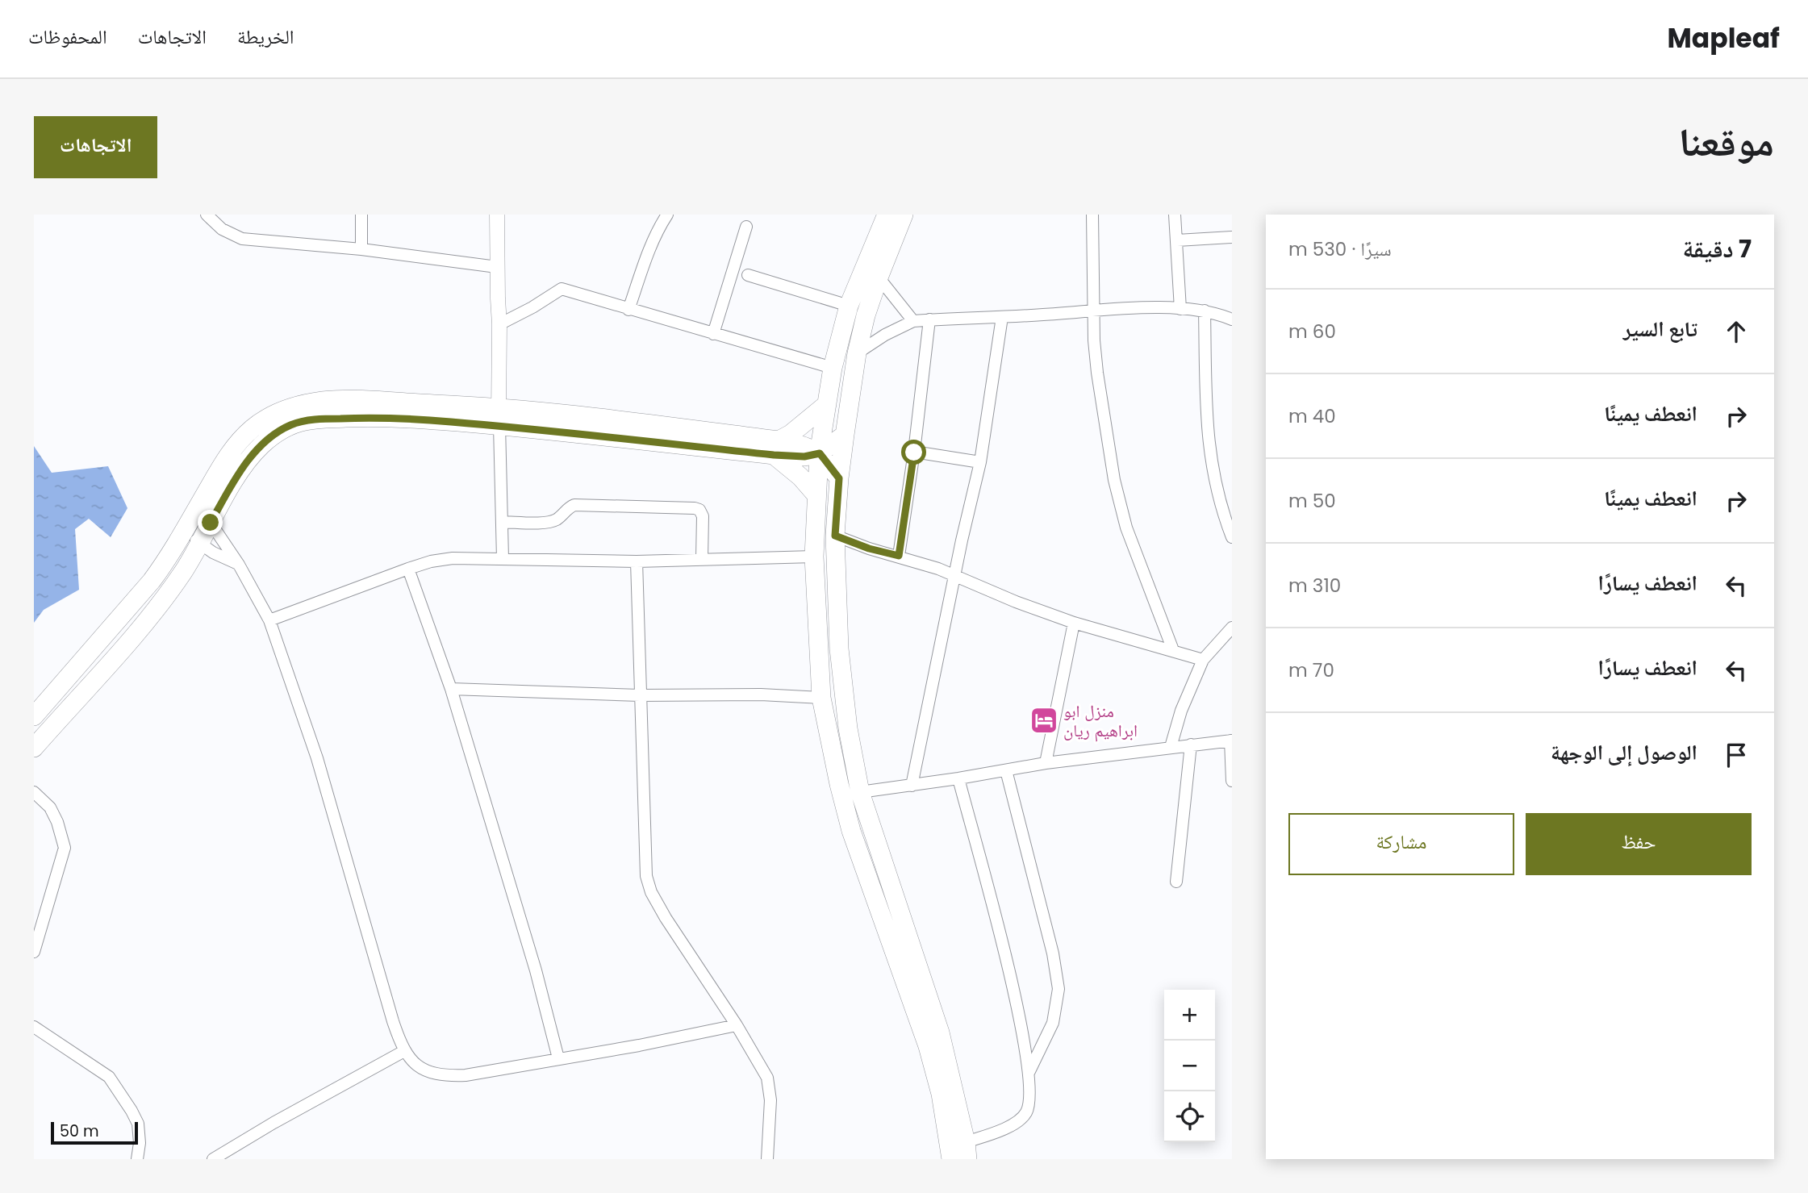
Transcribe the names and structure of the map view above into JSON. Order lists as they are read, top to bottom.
{
  "places": {
    "hotel": ["منزل ابو ابراهيم ريان"]
  },
  "scale_bar": "50 m",
  "page": {
    "header": "Mapleaf",
    "nav": ["الخريطة", "الاتجاهات", "المحفوظات"],
    "title": "موقعنا",
    "buttons": [
      "الاتجاهات",
      ["حفظ", "مشاركة"]
    ],
    "heading": ["7 دقيقة", "سيرًا · 530 m"],
    "list": [
      ["تابع السير", "60 m"],
      ["انعطف يمينًا", "40 m"],
      ["انعطف يمينًا", "50 m"],
      ["انعطف يسارًا", "310 m"],
      ["انعطف يسارًا", "70 m"],
      "الوصول إلى الوجهة"
    ],
    "map_buttons": ["+", "−"],
    "scale": "50 m"
  }
}
